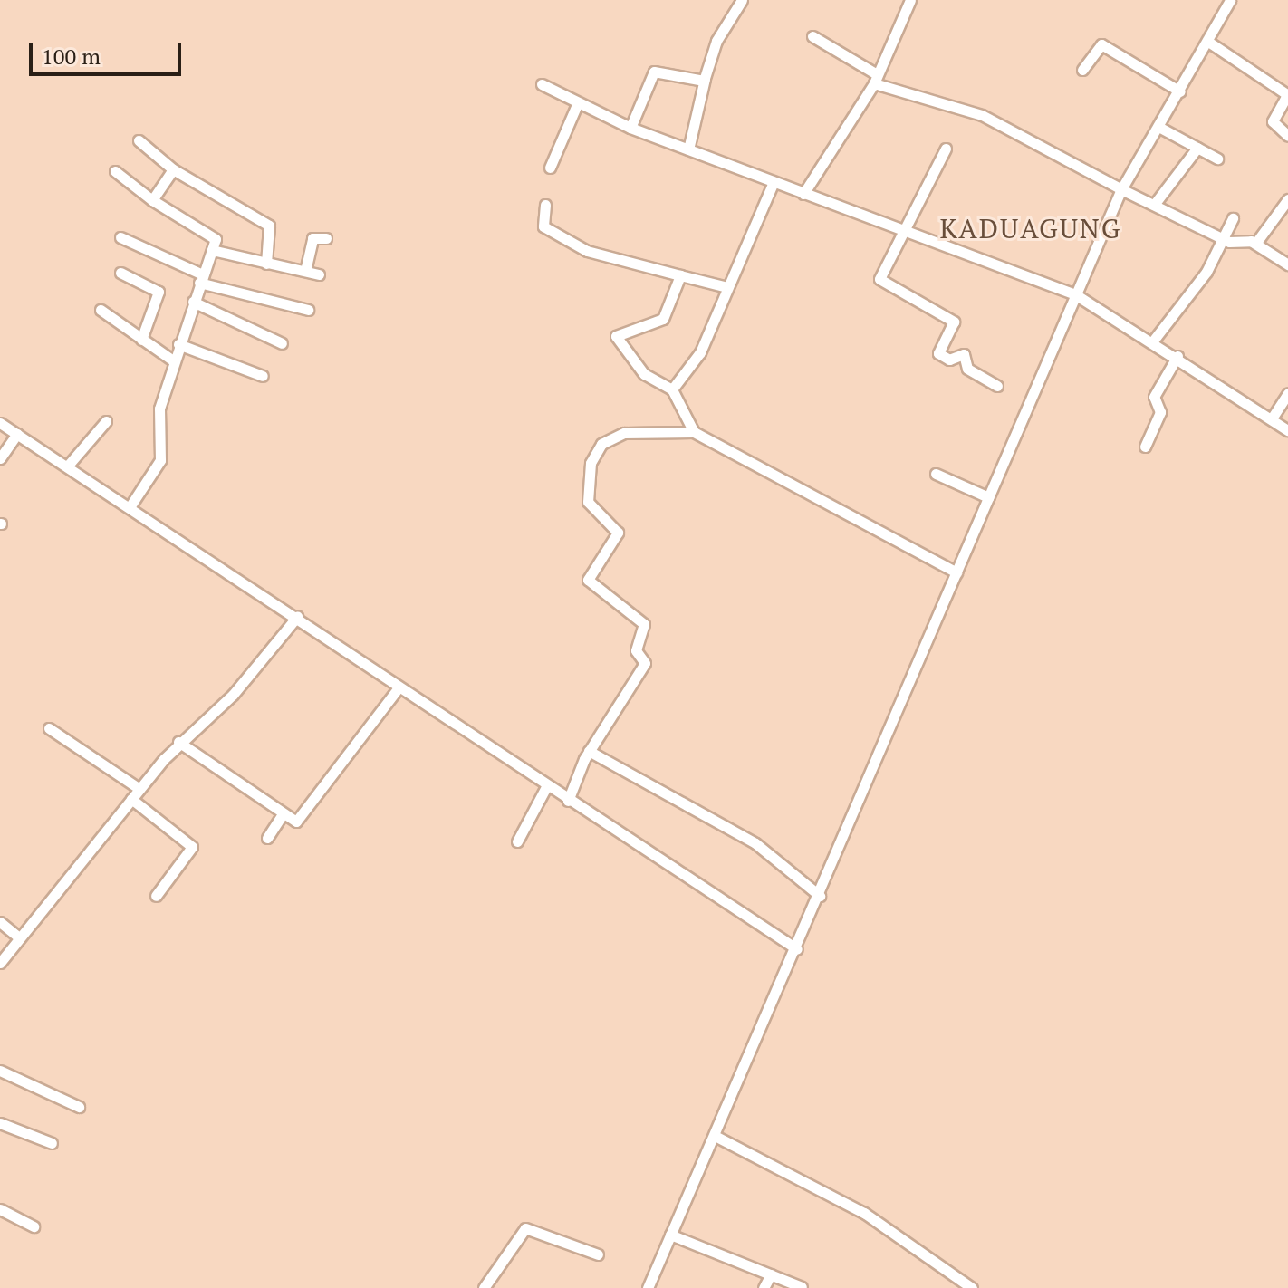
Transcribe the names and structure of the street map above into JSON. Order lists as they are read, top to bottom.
{
  "districts": ["KADUAGUNG"],
  "scale_bar": "100 m"
}
